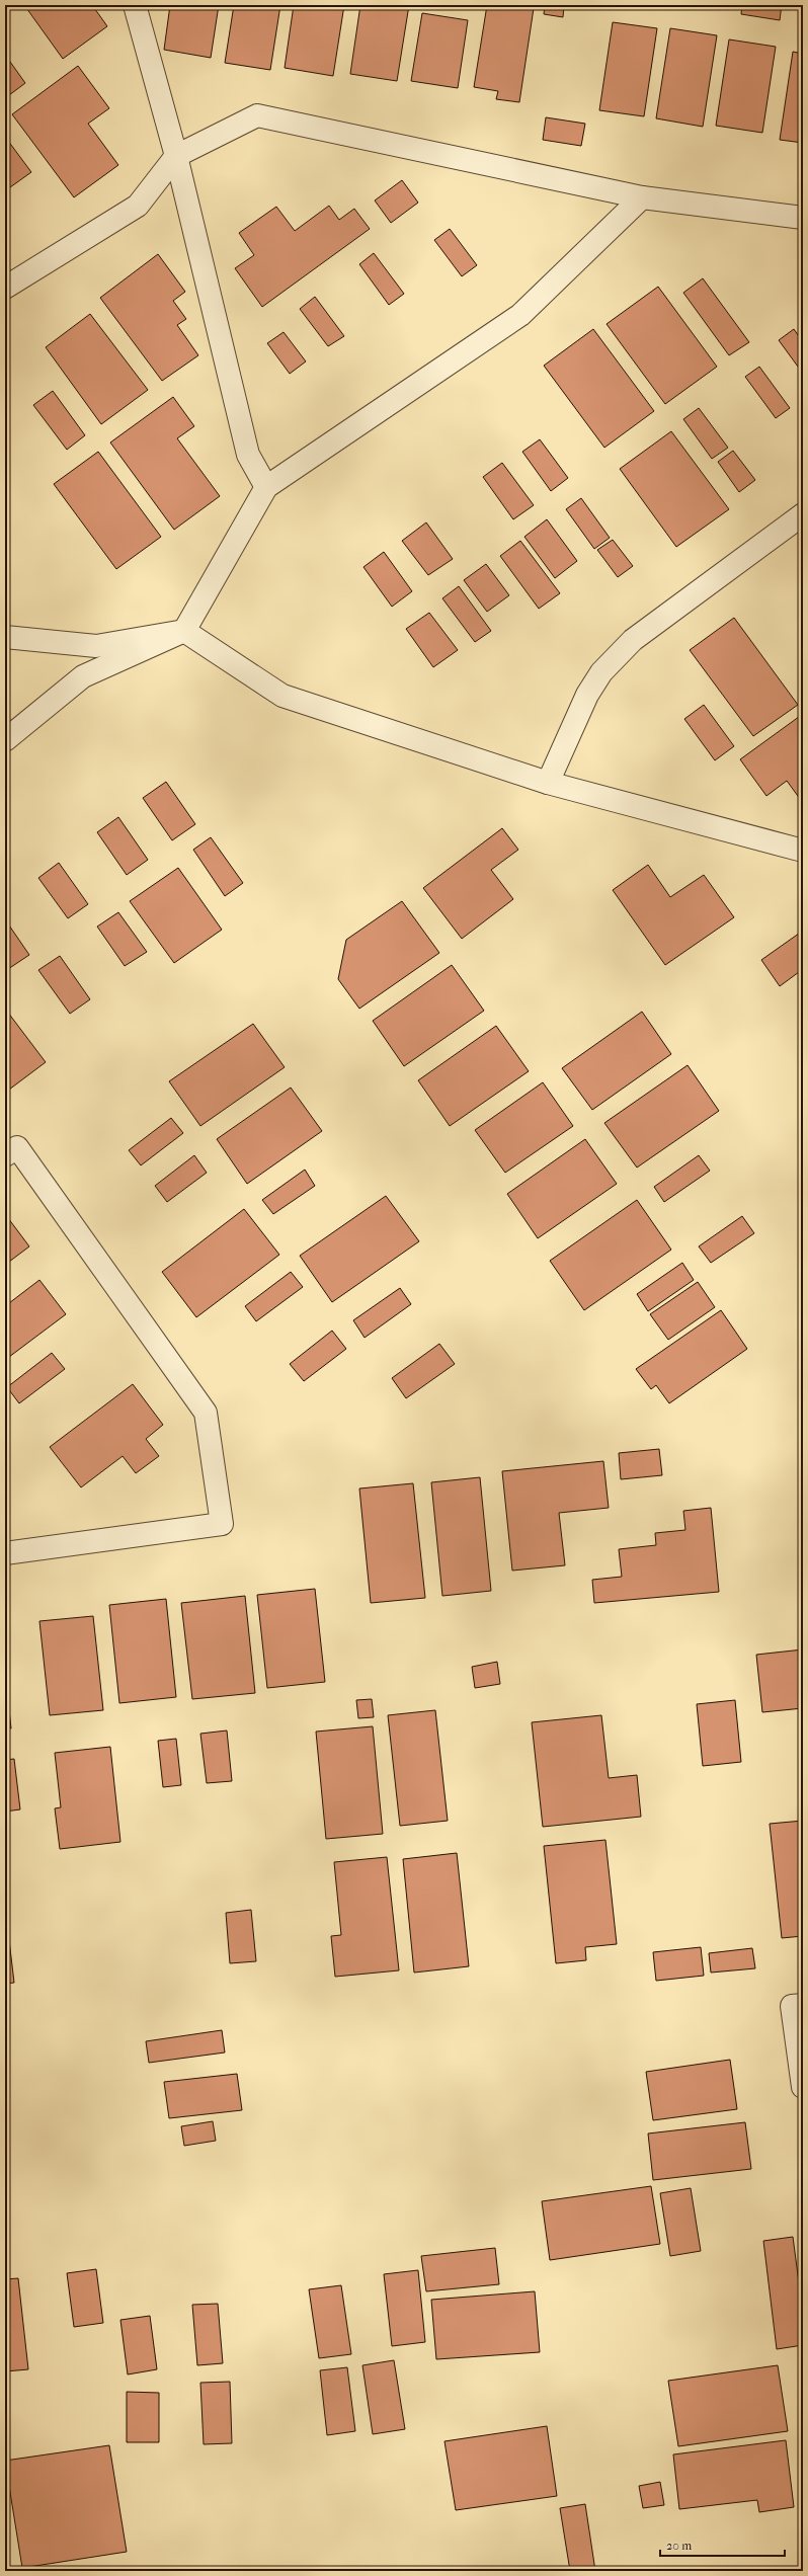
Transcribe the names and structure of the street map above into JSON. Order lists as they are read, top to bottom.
{
  "scale_bar": "20 m"
}
